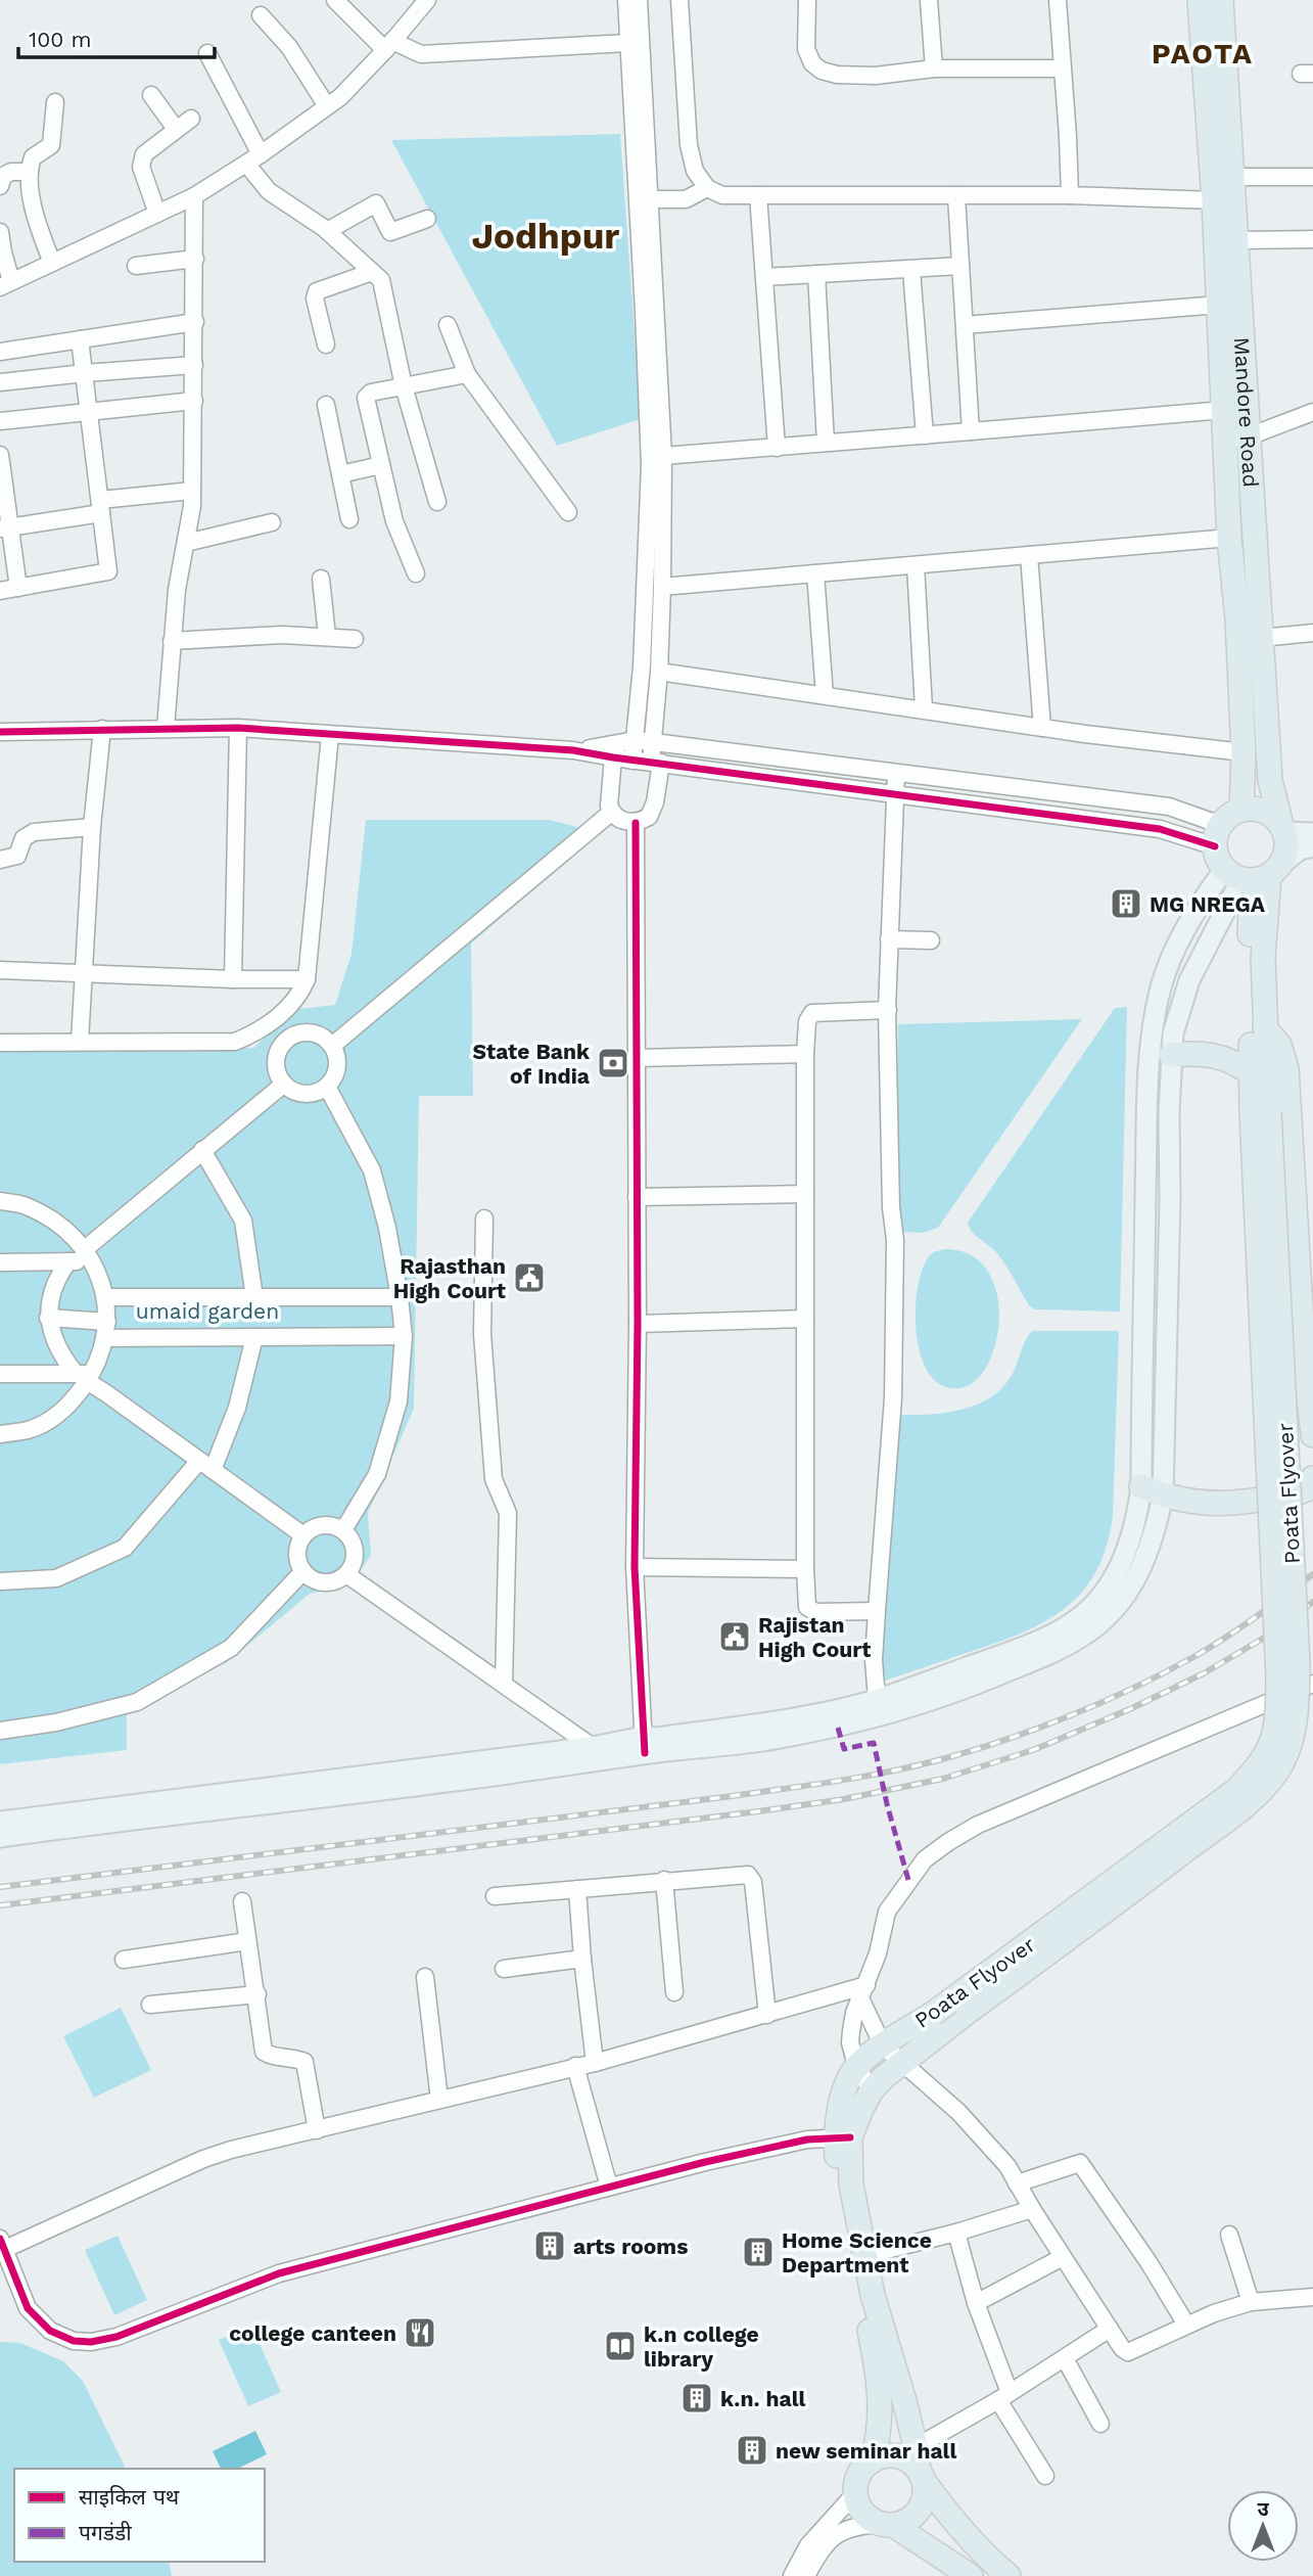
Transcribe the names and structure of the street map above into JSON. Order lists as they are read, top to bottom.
{
  "streets": {
    "highway": ["Mandore Road", "Poata Flyover"]
  },
  "crossings": [
    ["Mandore Road", "Poata Flyover"]
  ],
  "districts": ["PAOTA", "Jodhpur"],
  "parks": ["umaid garden"],
  "places": {
    "building": [
      "MG NREGA",
      "arts rooms",
      "Home Science Department",
      "k.n. hall",
      "new seminar hall"
    ],
    "bank": ["State Bank of India"],
    "public building": ["Rajasthan High Court", "Rajistan High Court"],
    "restaurant": ["college canteen"],
    "library": ["k.n college library"]
  },
  "legend": ["साइकिल पथ", "पगडंडी"],
  "scale_bar": "100 m",
  "north": "top"
}
